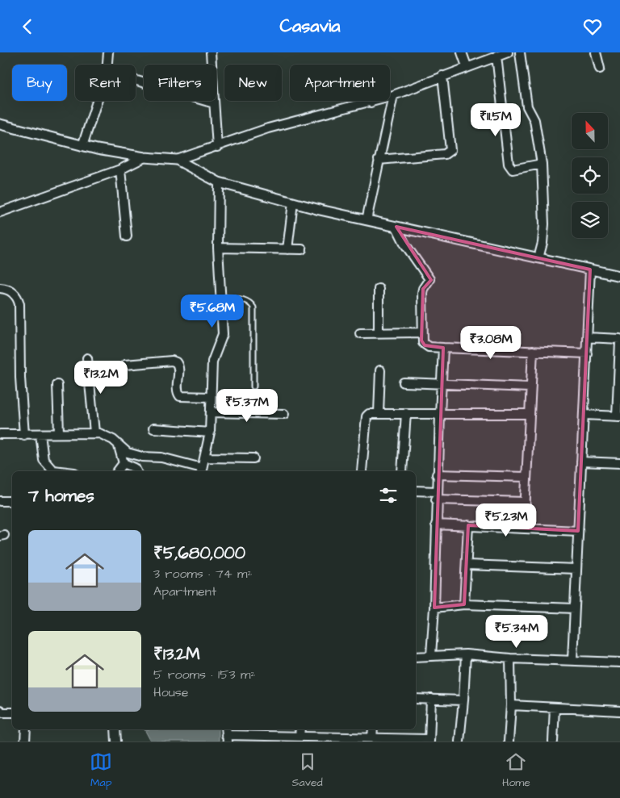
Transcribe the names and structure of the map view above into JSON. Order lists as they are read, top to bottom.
{
  "north": "top",
  "page": {
    "header": "Casavia",
    "chip": [
      "Buy",
      "Rent",
      "Filters",
      "New",
      "Apartment"
    ],
    "price": [
      "₹11.5M",
      "₹5.68M",
      "₹3.08M",
      "₹13.2M",
      "₹5.37M",
      "₹5.23M",
      "₹5.34M"
    ],
    "heading": "7 homes",
    "list": [
      {
        "name": "₹5,680,000",
        "note": "3 rooms · 74 m² · Apartment"
      },
      {
        "name": "₹13.2M",
        "note": "5 rooms · 153 m² · House"
      }
    ],
    "tabs": ["Map", "Saved", "Home"]
  }
}
